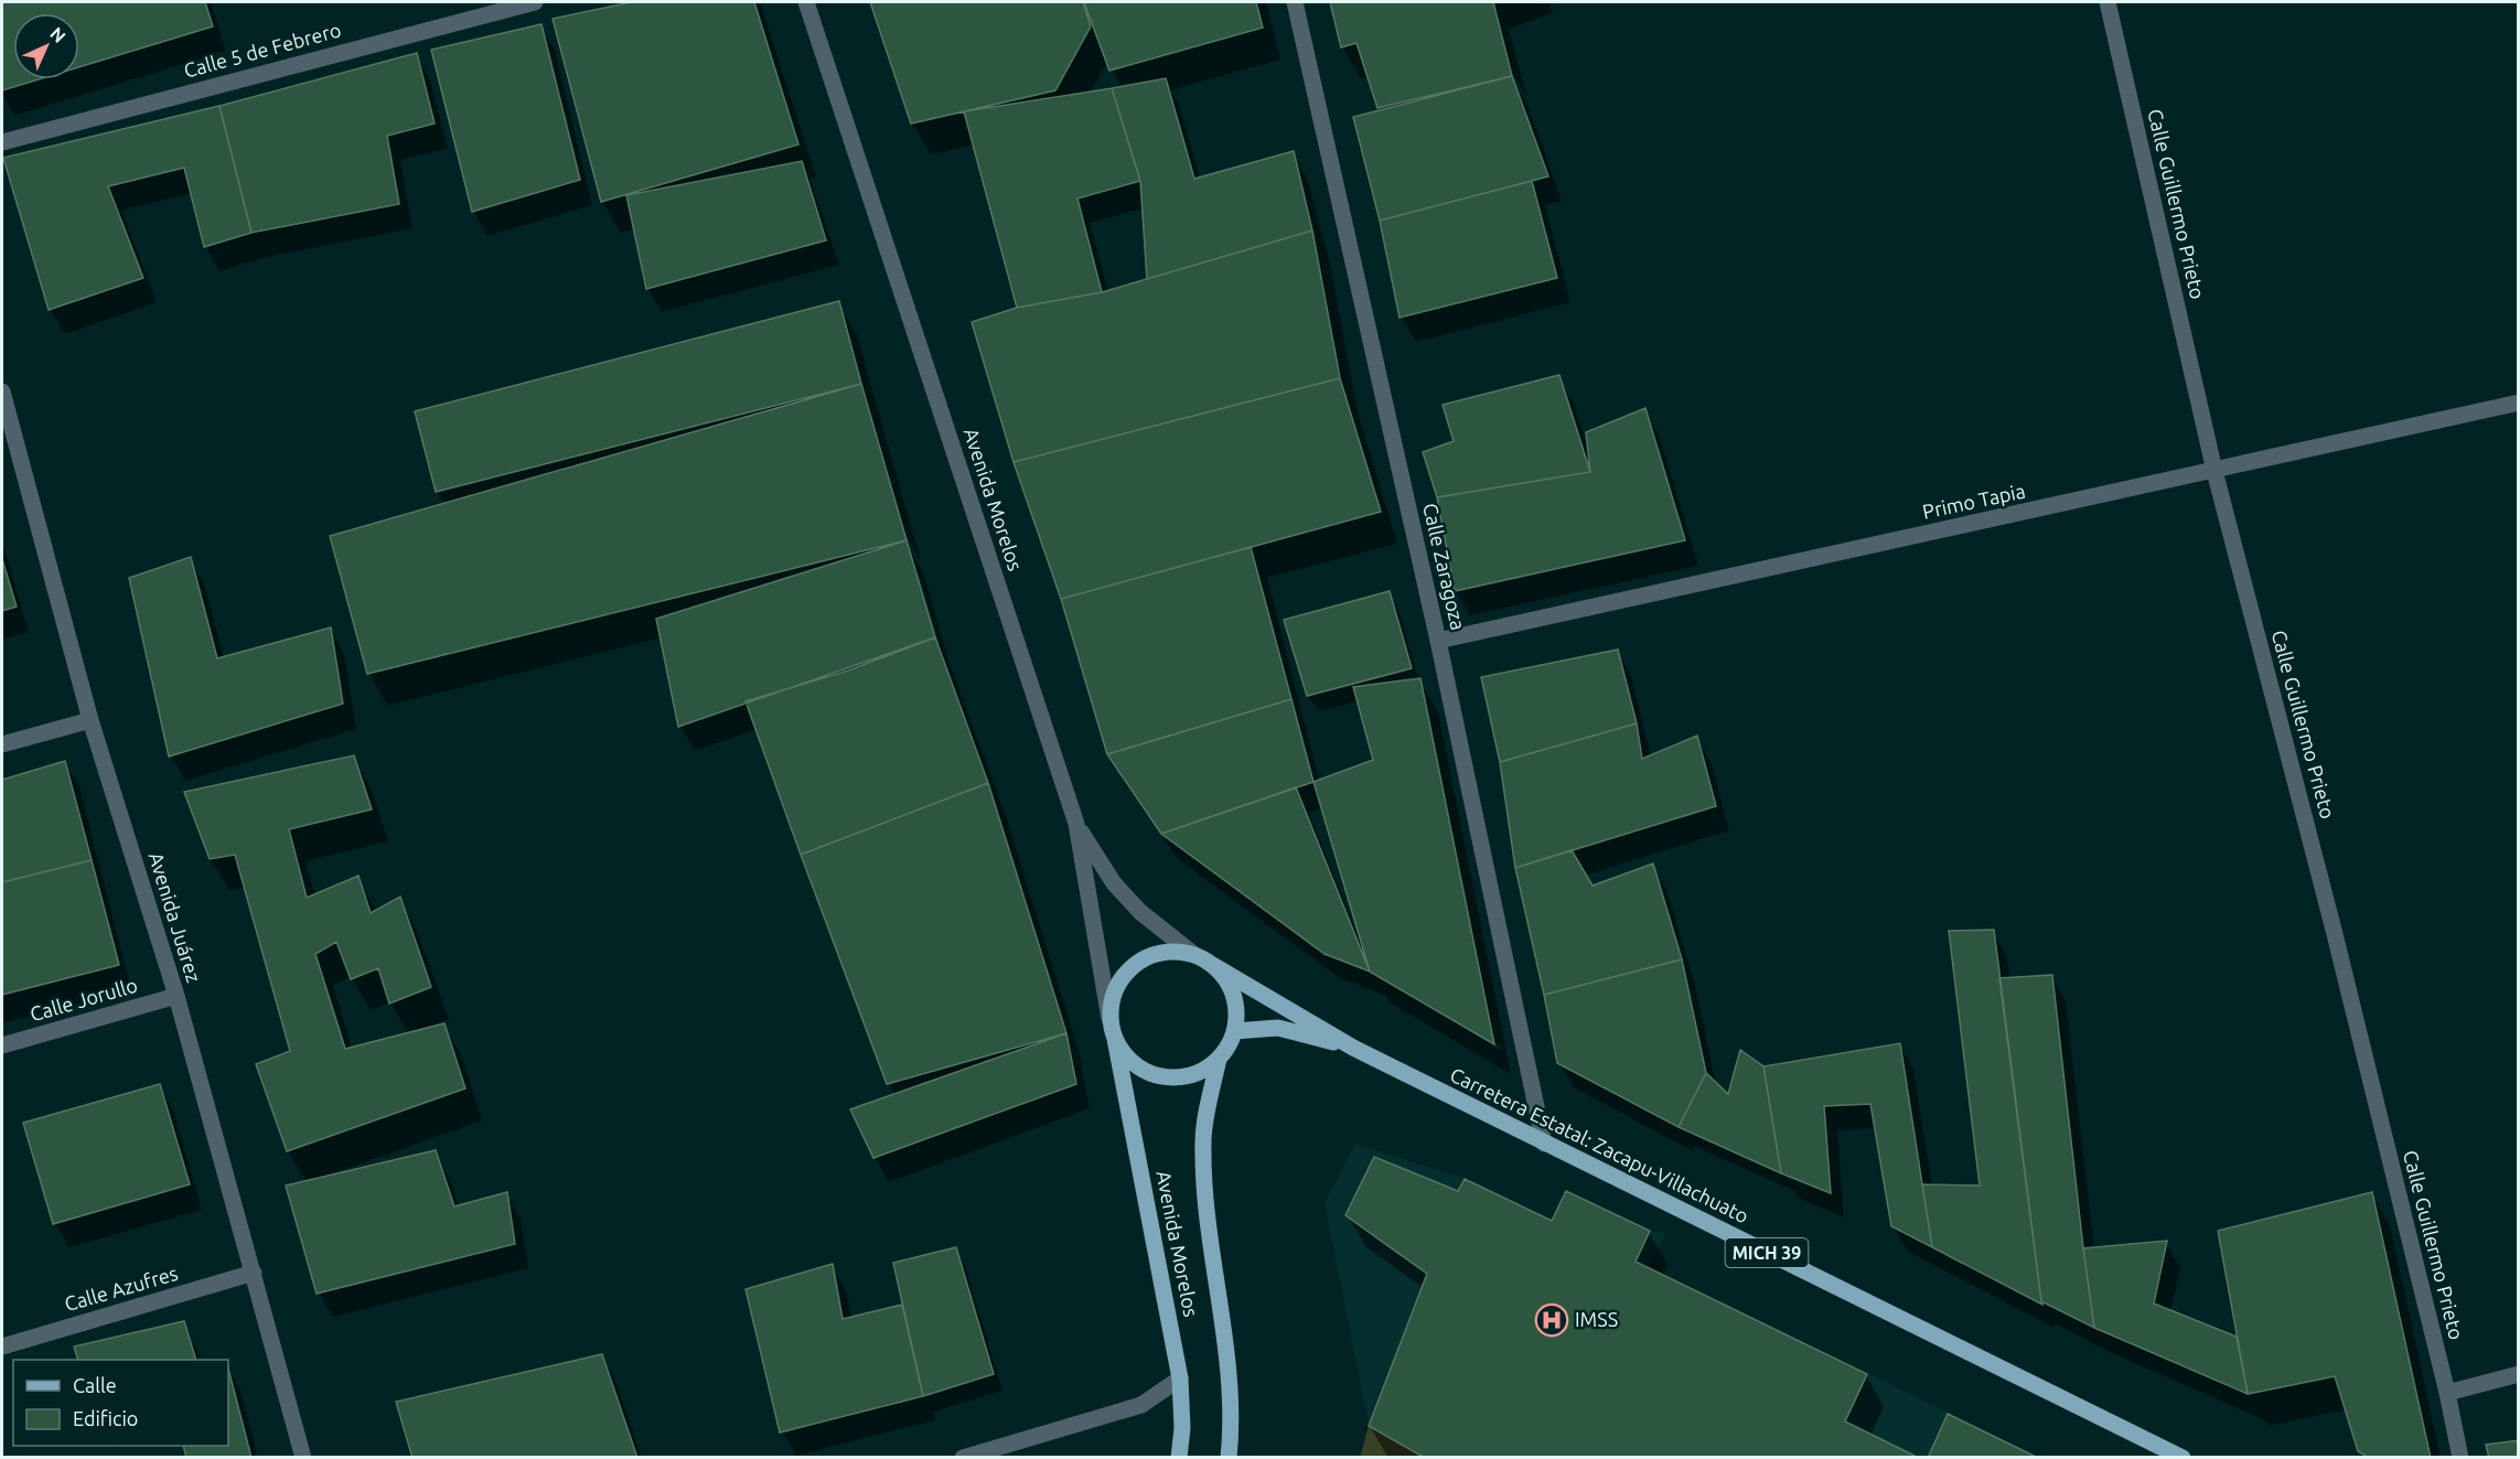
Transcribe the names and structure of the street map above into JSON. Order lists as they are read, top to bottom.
{
  "streets": {
    "main road": ["Avenida Morelos", "Carretera Estatal: Zacapu-Villachuato", "MICH 39"],
    "street": [
      "Calle 5 de Febrero",
      "Calle Guillermo Prieto",
      "Primo Tapia",
      "Calle Zaragoza",
      "Avenida Juárez",
      "Calle Jorullo",
      "Calle Azufres"
    ]
  },
  "crossings": [
    ["Calle Guillermo Prieto", "Primo Tapia"],
    ["Primo Tapia", "Calle Zaragoza"],
    ["Calle Zaragoza", "Carretera Estatal: Zacapu-Villachuato"],
    ["Avenida Juárez", "Calle Jorullo"],
    ["Avenida Juárez", "Calle Azufres"]
  ],
  "places": {
    "hospital": ["IMSS"]
  },
  "legend": ["Calle", "Edificio"],
  "north": "top right"
}
